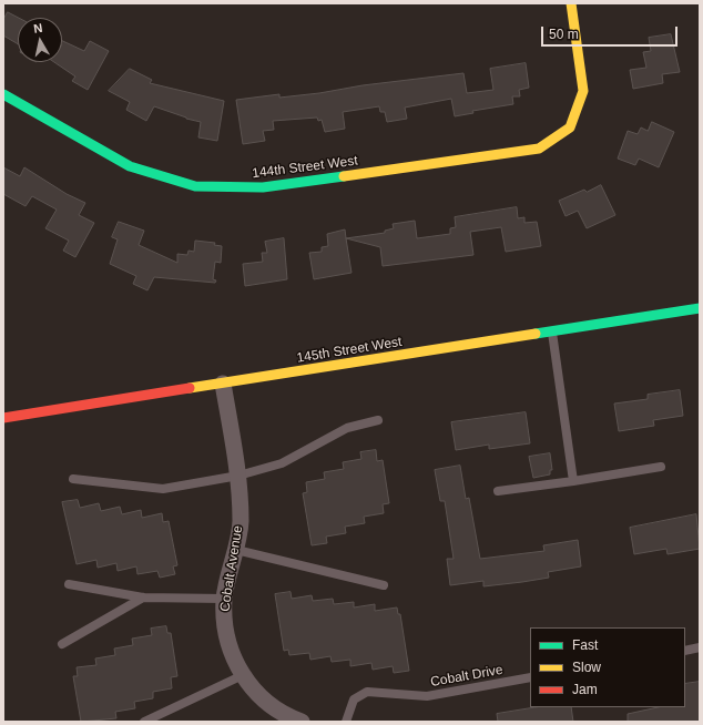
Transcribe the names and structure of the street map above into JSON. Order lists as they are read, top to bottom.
{
  "streets": {
    "street": ["144th Street West", "145th Street West", "Cobalt Avenue"],
    "lane": ["Cobalt Drive"]
  },
  "crossings": [
    ["145th Street West", "Cobalt Avenue"]
  ],
  "legend": ["Fast", "Slow", "Jam"],
  "scale_bar": "50 m",
  "north": "top"
}
